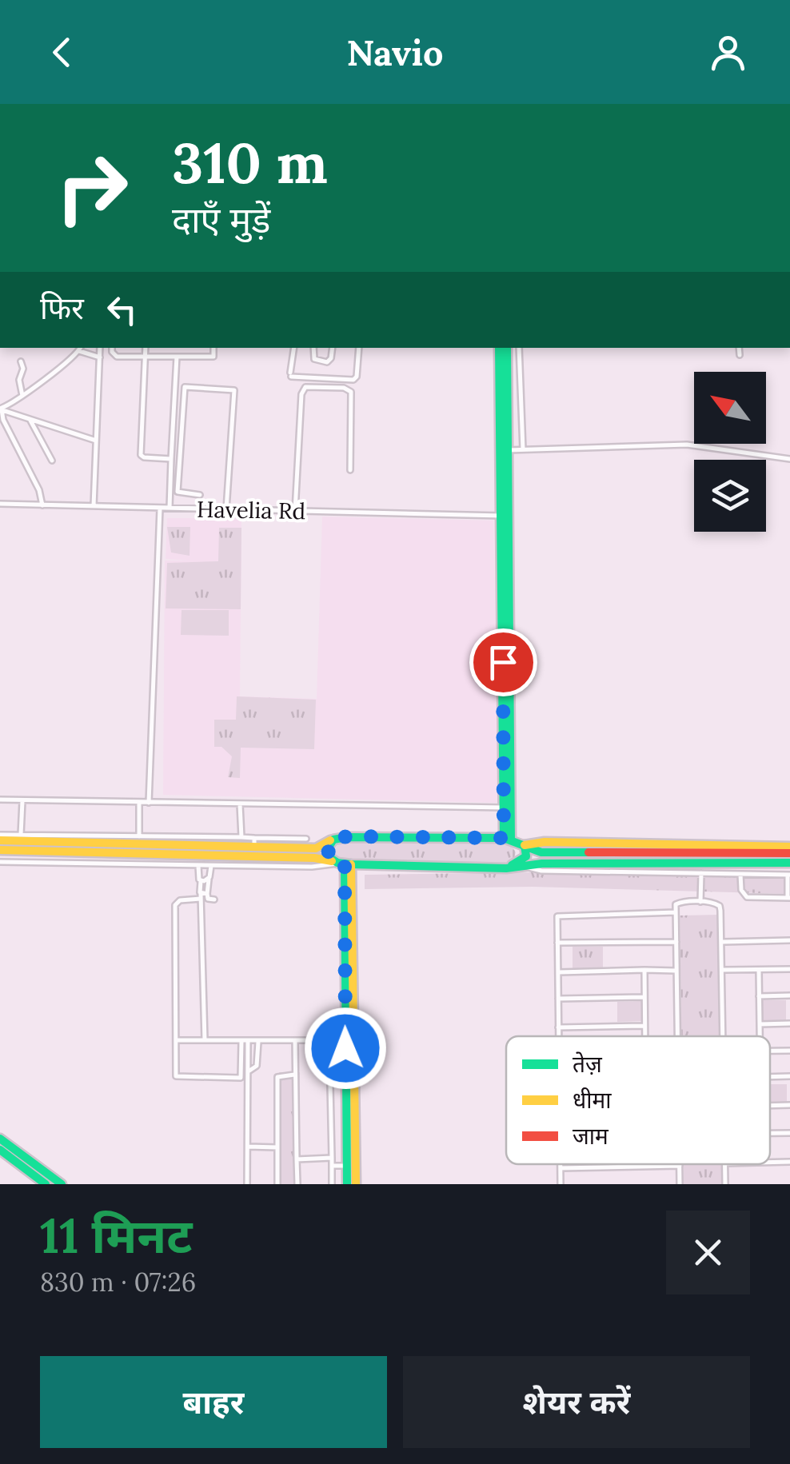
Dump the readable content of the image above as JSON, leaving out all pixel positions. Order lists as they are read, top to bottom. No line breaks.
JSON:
{"streets":{"street":["Havelia Rd"]},"legend":["तेज़","धीमा","जाम"],"north":"top left","page":{"header":"Navio","turn":["310 m","दाएँ मुड़ें"],"then":"फिर","heading":["11 मिनट","830 m · 07:26"],"buttons":["बाहर","शेयर करें"]}}
